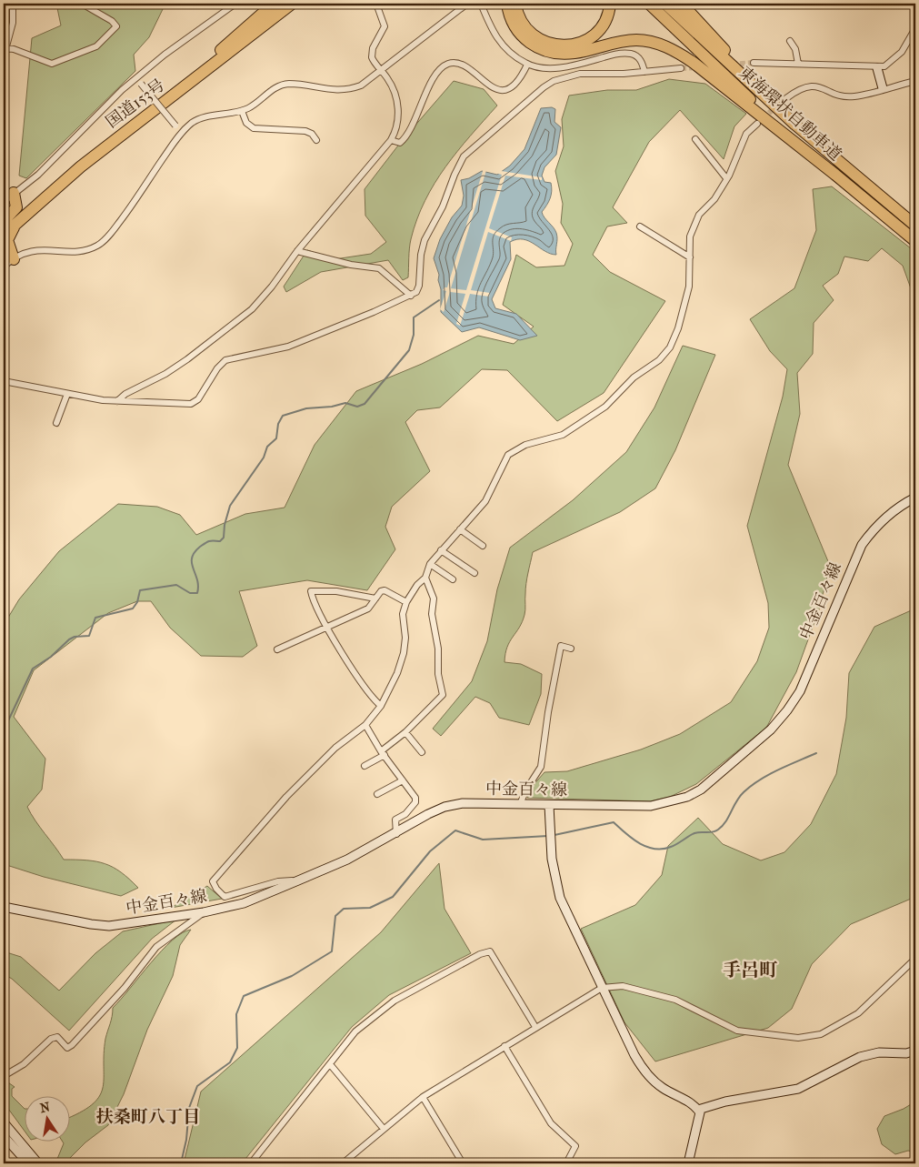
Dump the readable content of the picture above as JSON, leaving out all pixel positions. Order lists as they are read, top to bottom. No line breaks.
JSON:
{"streets":{"highway":["国道153号","東海環状自動車道"],"main road":["中金百々線"]},"districts":["手呂町","扶桑町八丁目"],"north":"top"}
